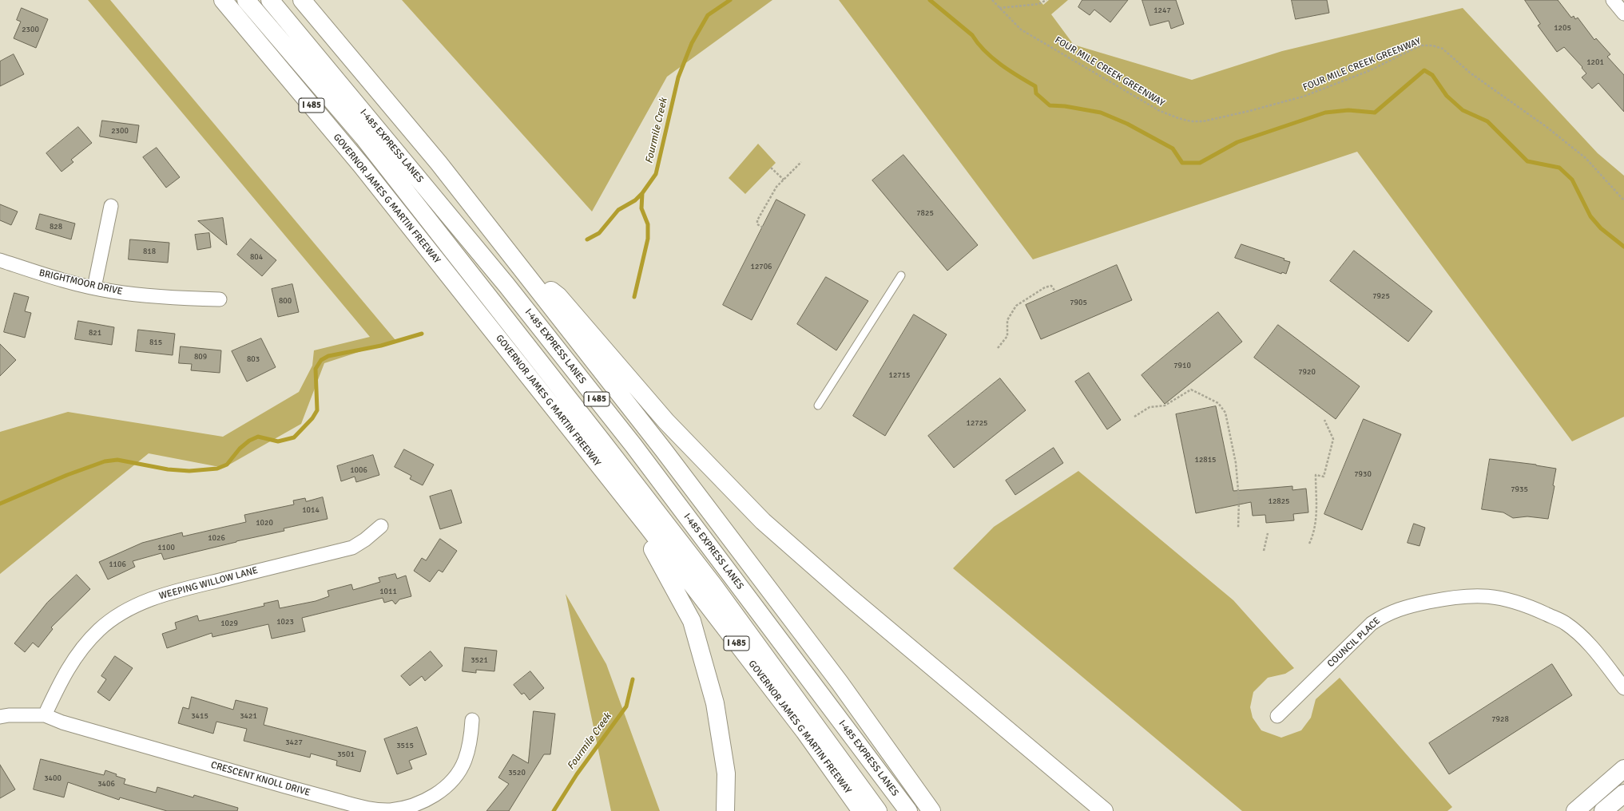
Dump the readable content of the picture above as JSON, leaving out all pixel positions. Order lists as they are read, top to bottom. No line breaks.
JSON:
{"streets":{"main road":["I 485","I-485 EXPRESS LANES","GOVERNOR JAMES G MARTIN FREEWAY"],"street":["BRIGHTMOOR DRIVE","WEEPING WILLOW LANE","COUNCIL PLACE","CRESCENT KNOLL DRIVE"],"path":["FOUR MILE CREEK GREENWAY"]},"crossings":[["WEEPING WILLOW LANE","CRESCENT KNOLL DRIVE"]],"water":["Fourmile Creek"],"house_numbers":["1247","1205","2300","1201","2300","7825","828","818","804","12706","7925","800","7905","821","815","809","803","7910","7920","12715","12725","12815","1006","7930","7935","12825","1014","1020","1026","1100","1106","1011","1023","1029","3521","3415","3421","7928","3427","3515","3501","3520","3400","3406"]}
